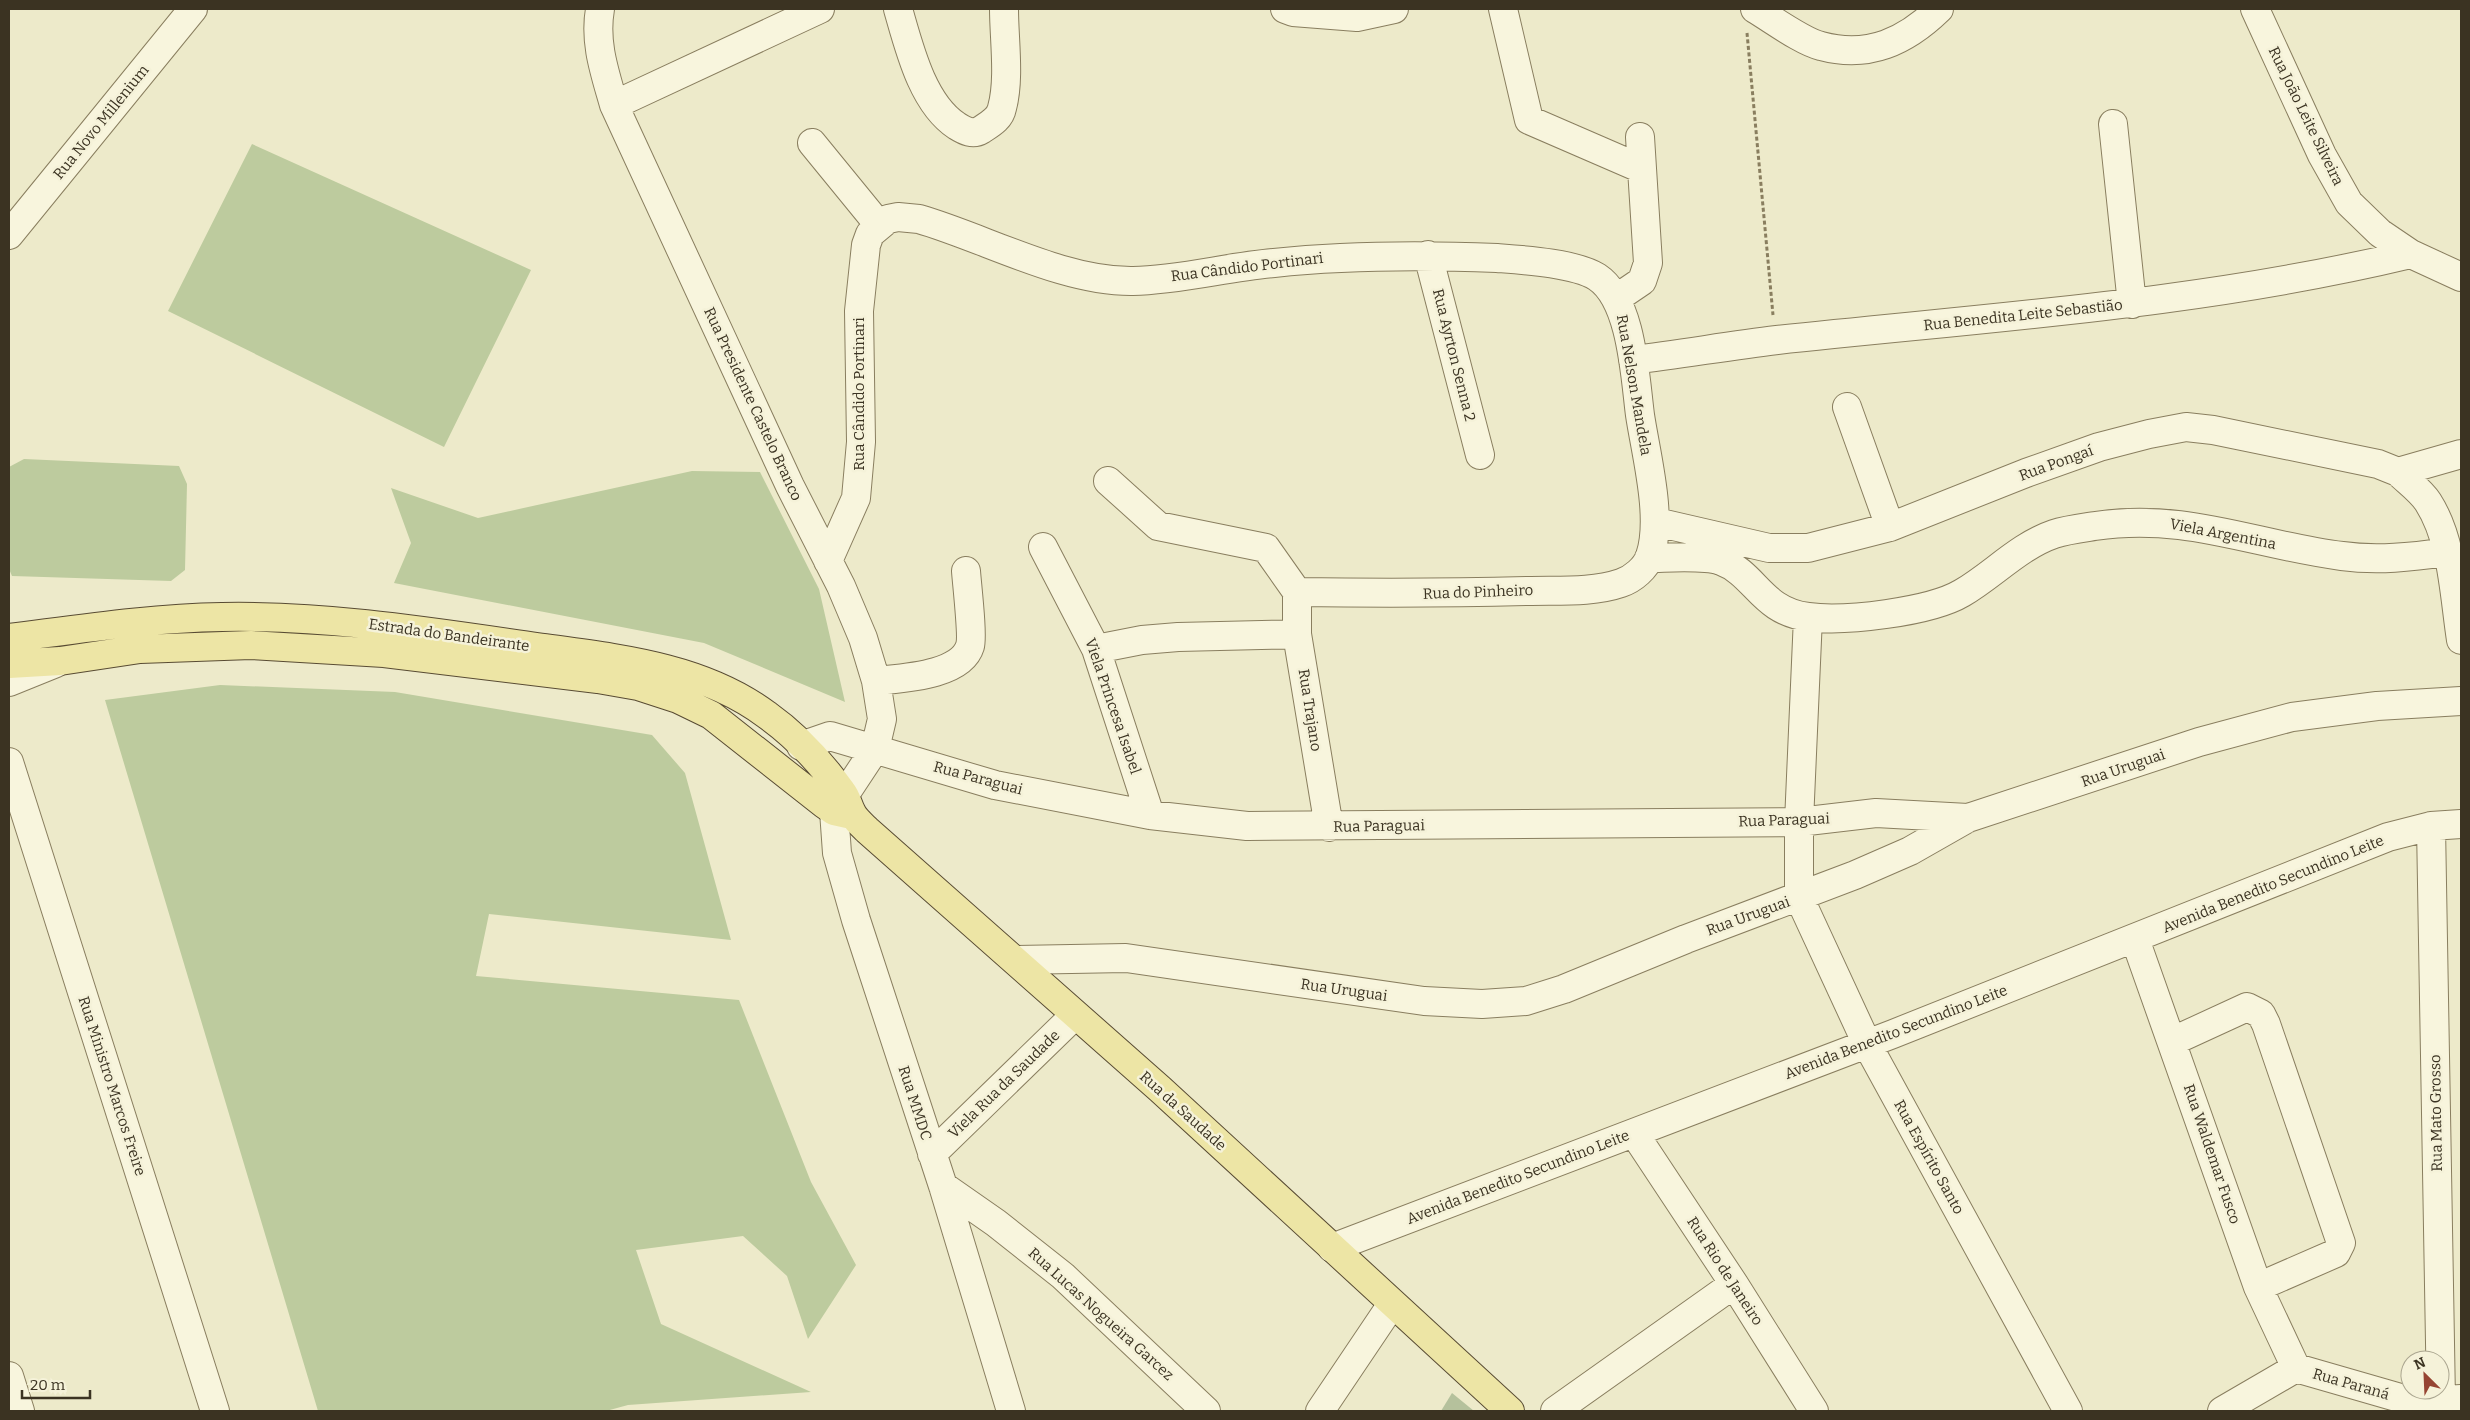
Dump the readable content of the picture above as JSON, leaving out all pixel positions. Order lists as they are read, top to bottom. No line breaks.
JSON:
{"streets":{"main road":["Estrada do Bandeirante","Rua da Saudade"],"street":["Rua João Leite Silveira","Rua Novo Millenium","Rua Cândido Portinari","Rua Benedita Leite Sebastião","Rua Ayrton Senna 2","Rua Nelson Mandela","Rua Presidente Castelo Branco","Rua Pongaí","Viela Argentina","Rua do Pinheiro","Viela Princesa Isabel","Rua Trajano","Rua Uruguai","Rua Paraguai","Avenida Benedito Secundino Leite","Viela Rua da Saudade","Rua Ministro Marcos Freire","Rua MMDC","Rua Mato Grosso","Rua Waldemar Fusco","Rua Espírito Santo","Rua Rio de Janeiro","Rua Lucas Nogueira Garcez","Rua Paraná"]},"crossings":[["Rua João Leite Silveira","Rua Benedita Leite Sebastião"],["Rua Cândido Portinari","Rua Ayrton Senna 2"],["Rua Cândido Portinari","Rua Nelson Mandela"],["Rua Cândido Portinari","Rua Presidente Castelo Branco"],["Rua Benedita Leite Sebastião","Rua Nelson Mandela"],["Rua Nelson Mandela","Rua Pongaí"],["Rua Nelson Mandela","Viela Argentina"],["Rua Nelson Mandela","Rua do Pinheiro"],["Rua Presidente Castelo Branco","Estrada do Bandeirante"],["Rua Presidente Castelo Branco","Rua Paraguai"],["Rua Presidente Castelo Branco","Rua MMDC"],["Rua Presidente Castelo Branco","Rua da Saudade"],["Viela Argentina","Rua do Pinheiro"],["Rua do Pinheiro","Rua Trajano"],["Estrada do Bandeirante","Rua Paraguai"],["Estrada do Bandeirante","Rua MMDC"],["Estrada do Bandeirante","Rua da Saudade"],["Viela Princesa Isabel","Rua Paraguai"],["Rua Trajano","Rua Paraguai"],["Rua Uruguai","Rua Paraguai"],["Rua Uruguai","Rua da Saudade"],["Rua Uruguai","Rua Espírito Santo"],["Avenida Benedito Secundino Leite","Rua da Saudade"],["Avenida Benedito Secundino Leite","Rua Mato Grosso"],["Avenida Benedito Secundino Leite","Rua Waldemar Fusco"],["Avenida Benedito Secundino Leite","Rua Espírito Santo"],["Avenida Benedito Secundino Leite","Rua Rio de Janeiro"],["Viela Rua da Saudade","Rua MMDC"],["Viela Rua da Saudade","Rua da Saudade"],["Rua MMDC","Rua da Saudade"],["Rua MMDC","Rua Lucas Nogueira Garcez"],["Rua Mato Grosso","Rua Paraná"],["Rua Waldemar Fusco","Rua Paraná"]],"scale_bar":"20 m","north":"top left"}
